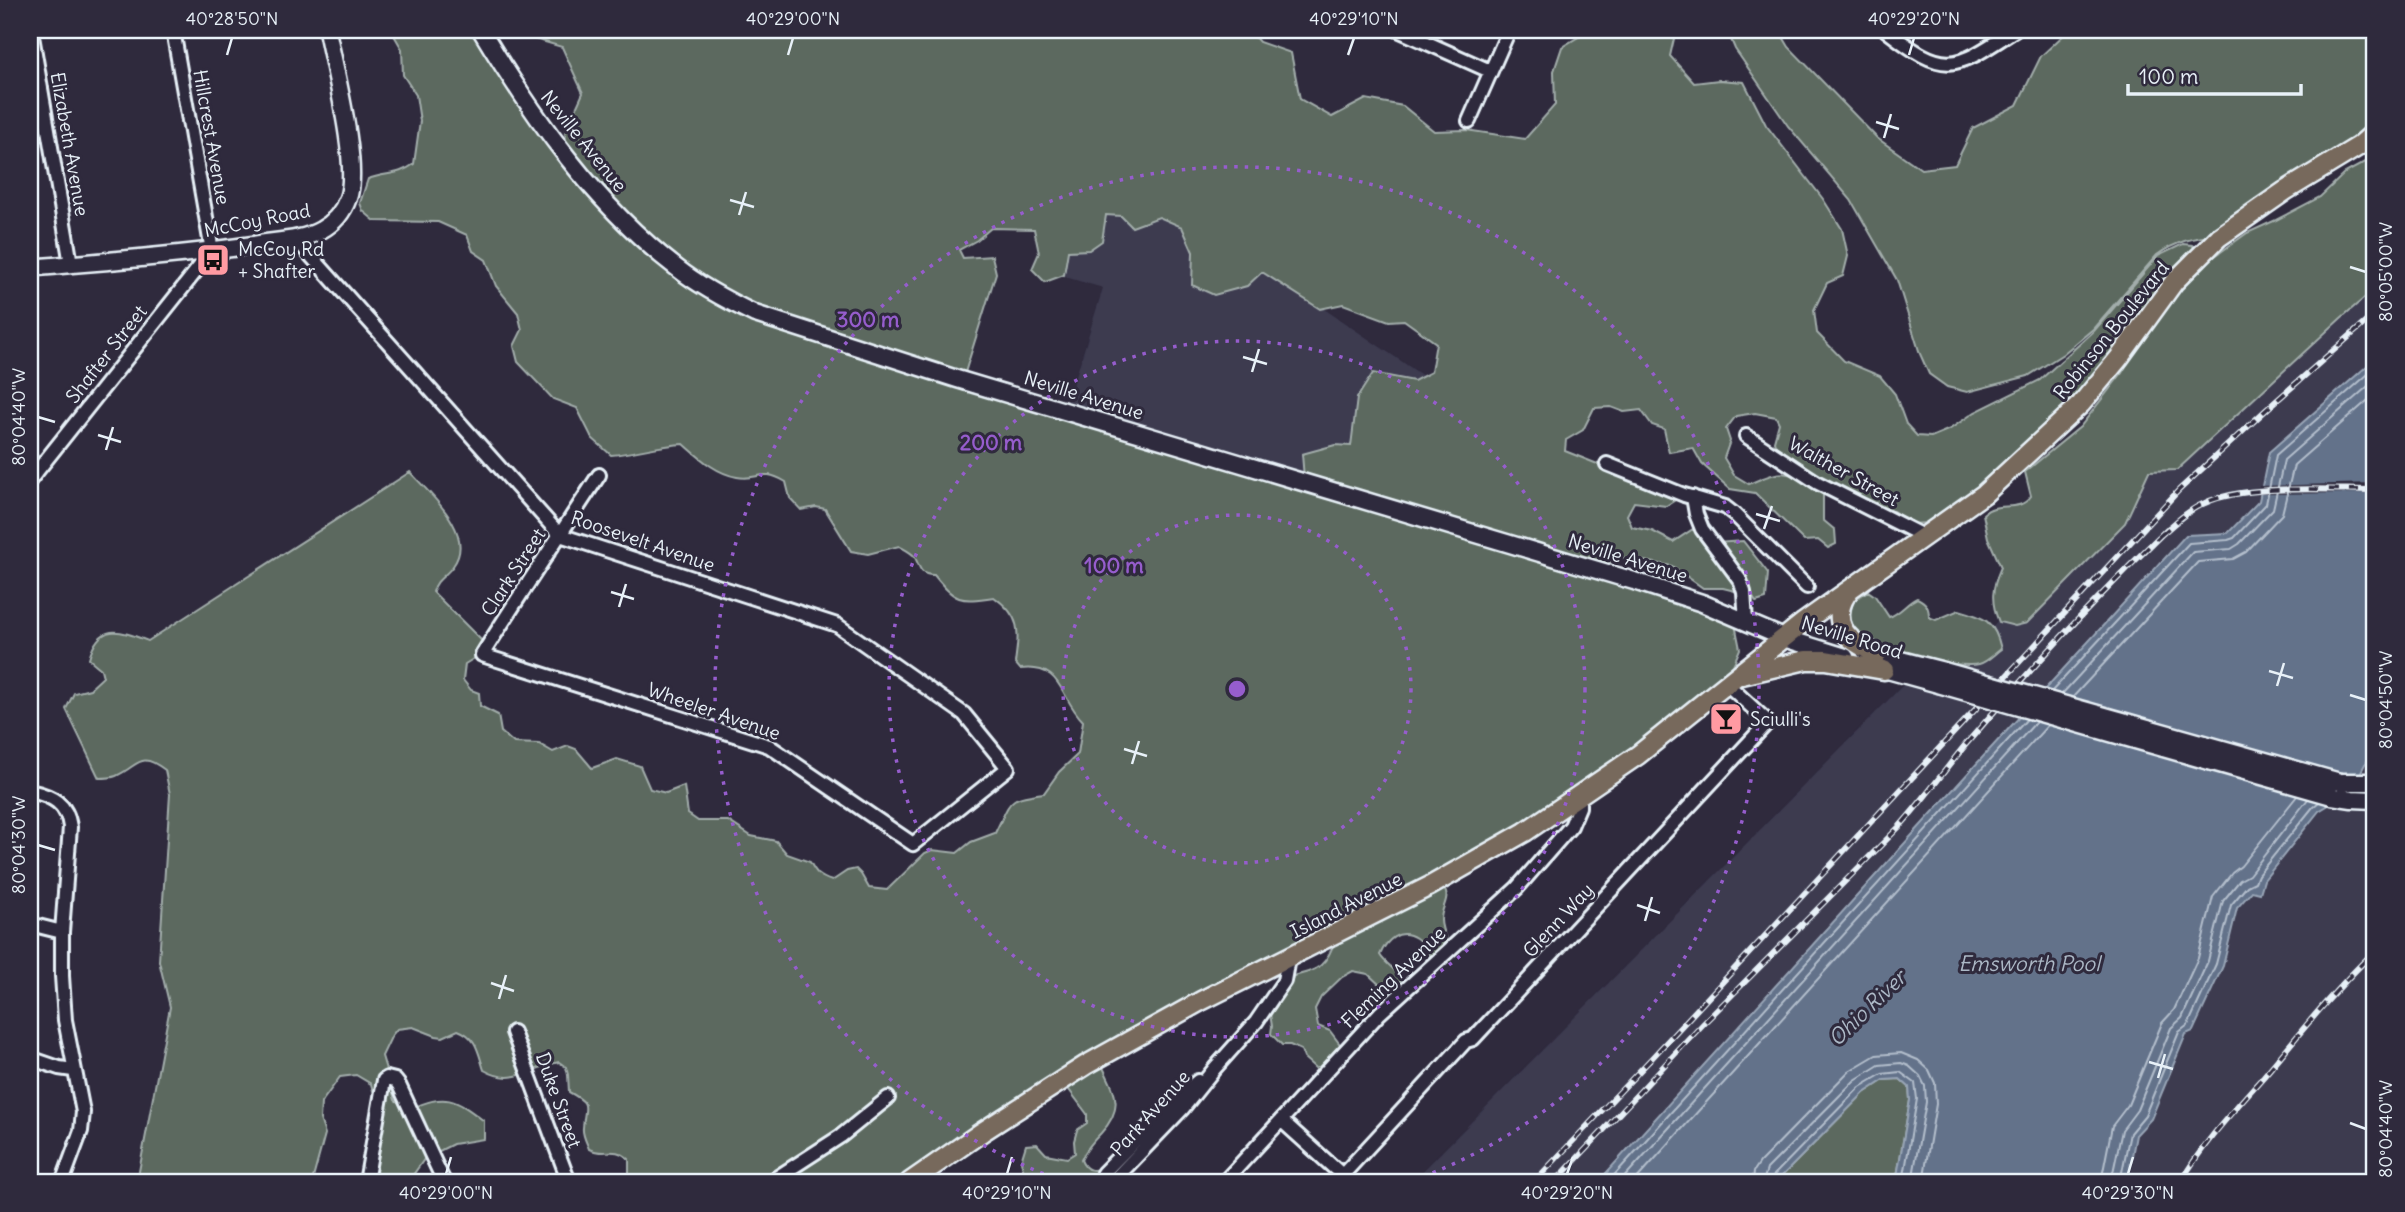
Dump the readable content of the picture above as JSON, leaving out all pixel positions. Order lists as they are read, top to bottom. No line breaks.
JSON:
{"streets":{"main road":["Robinson Boulevard","Island Avenue"],"street":["Hillcrest Avenue","Neville Avenue","Elizabeth Avenue","McCoy Road","Shafter Street","Walther Street","Roosevelt Avenue","Clark Street","Neville Road","Wheeler Avenue","Glenn Way","Fleming Avenue","Duke Street","Park Avenue"]},"crossings":[["Hillcrest Avenue","McCoy Road"],["Hillcrest Avenue","Shafter Street"],["Neville Avenue","Robinson Boulevard"],["Neville Avenue","Neville Road"],["Neville Avenue","Island Avenue"],["Elizabeth Avenue","McCoy Road"],["McCoy Road","Shafter Street"],["McCoy Road","Roosevelt Avenue"],["Robinson Boulevard","Walther Street"],["Robinson Boulevard","Neville Road"],["Robinson Boulevard","Island Avenue"],["Roosevelt Avenue","Clark Street"],["Roosevelt Avenue","Wheeler Avenue"],["Clark Street","Wheeler Avenue"],["Neville Road","Island Avenue"],["Island Avenue","Glenn Way"],["Island Avenue","Fleming Avenue"],["Island Avenue","Park Avenue"]],"water":["Emsworth Pool","Ohio River"],"places":{"bus stop":["McCoy Rd + Shafter"],"bar":["Sciulli's"]},"scale_bar":"100 m","coordinates":["40°28'50\"N","40°29'00\"N","40°29'10\"N","40°29'20\"N","80°05'00\"W","80°04'40\"W","80°04'50\"W","80°04'30\"W","40°29'30\"N"],"rings":["300 m","200 m","100 m"]}
